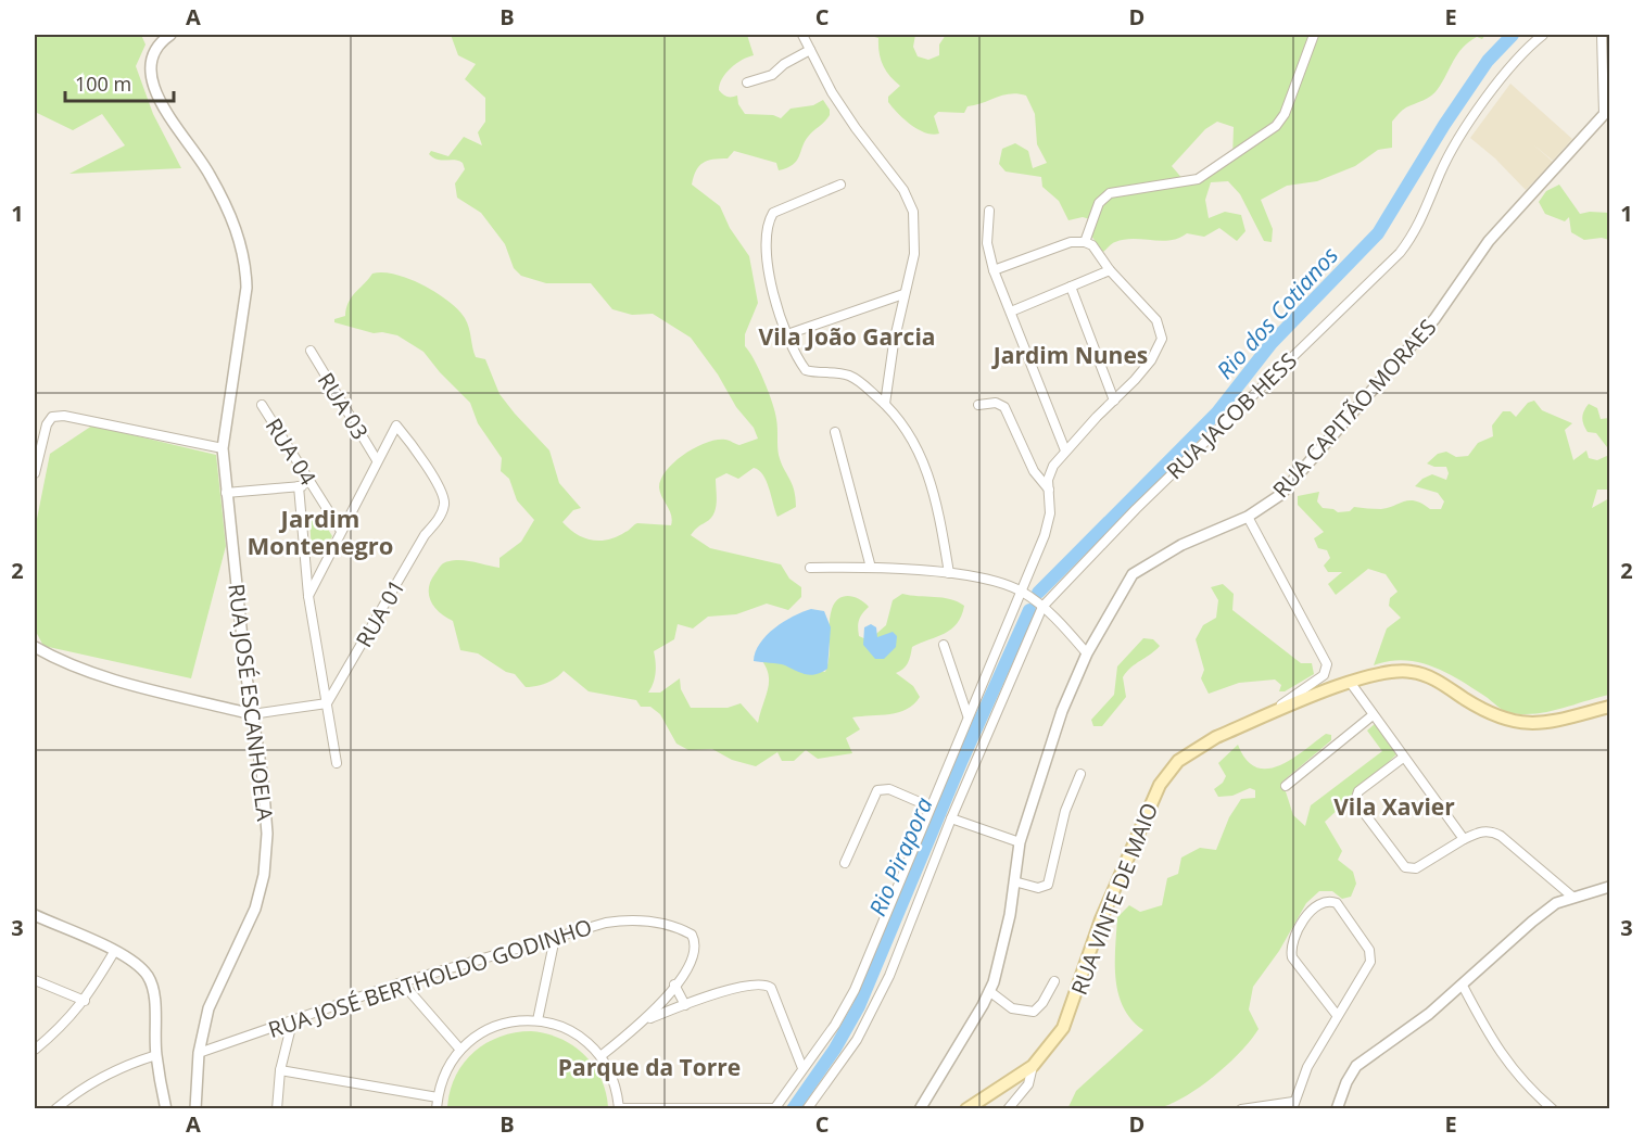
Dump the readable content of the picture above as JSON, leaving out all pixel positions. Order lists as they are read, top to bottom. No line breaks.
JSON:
{"streets":{"main road":["RUA VINTE DE MAIO"],"street":["RUA 03","RUA CAPITÃO MORAES","RUA JACOB HESS","RUA 04","RUA 01","RUA JOSÉ ESCANHOELA","RUA JOSÉ BERTHOLDO GODINHO"]},"crossings":[["RUA 03","RUA 01"],["RUA JOSÉ ESCANHOELA","RUA JOSÉ BERTHOLDO GODINHO"]],"districts":["Vila João Garcia","Jardim Nunes","Jardim Montenegro","Vila Xavier","Parque da Torre"],"water":["Rio dos Cotianos","Rio Pirapora"],"scale_bar":"100 m","grid":{"columns":["A","B","C","D","E"],"rows":["1","2","3"]}}
